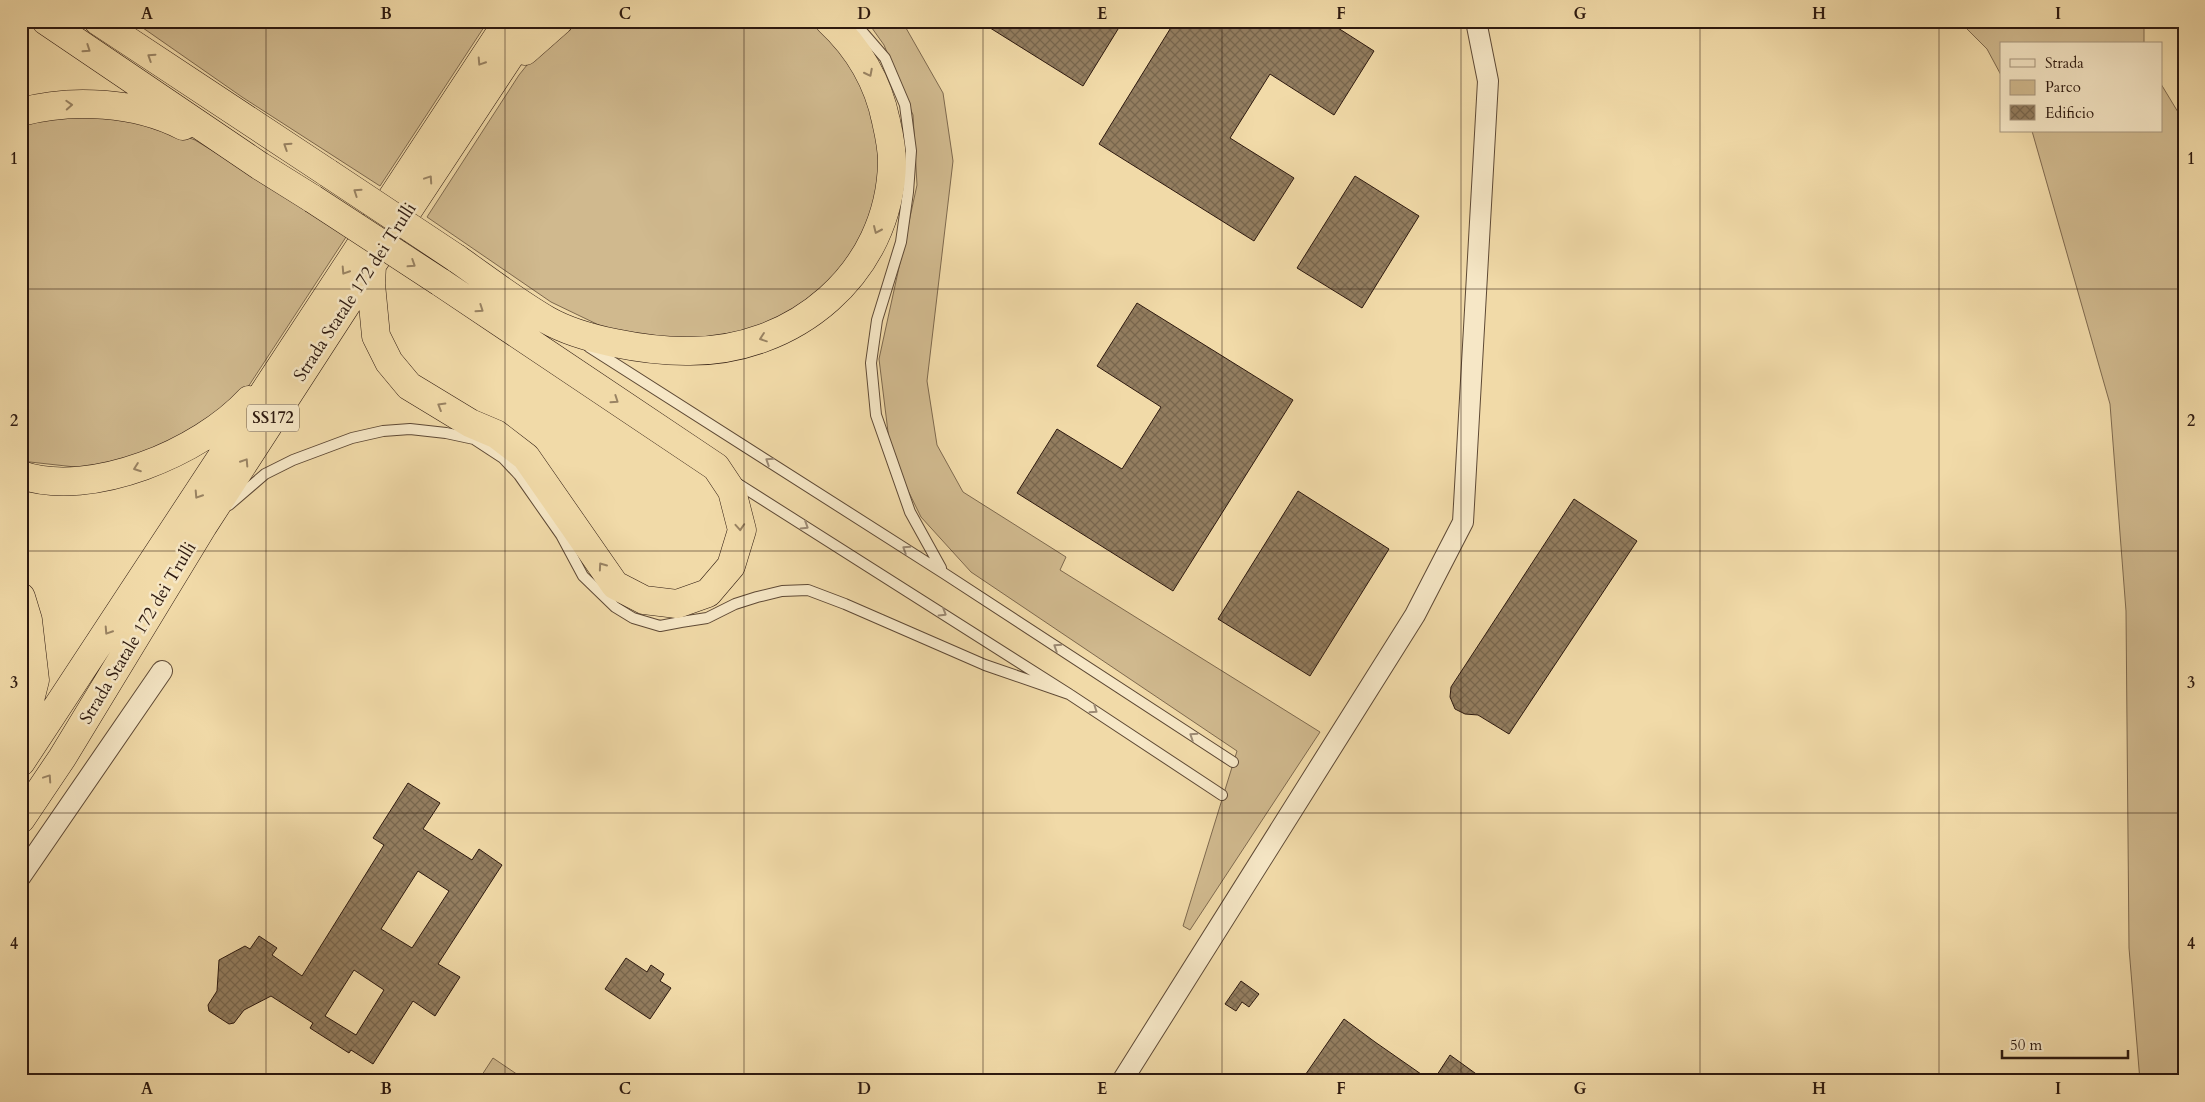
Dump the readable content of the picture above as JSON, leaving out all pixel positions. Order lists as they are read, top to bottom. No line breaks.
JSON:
{"streets":{"highway":["Strada Statale 172 dei Trulli","SS172"]},"legend":["Strada","Parco","Edificio"],"scale_bar":"50 m","grid":{"columns":["A","B","C","D","E","F","G","H","I"],"rows":["1","2","3","4"]}}
